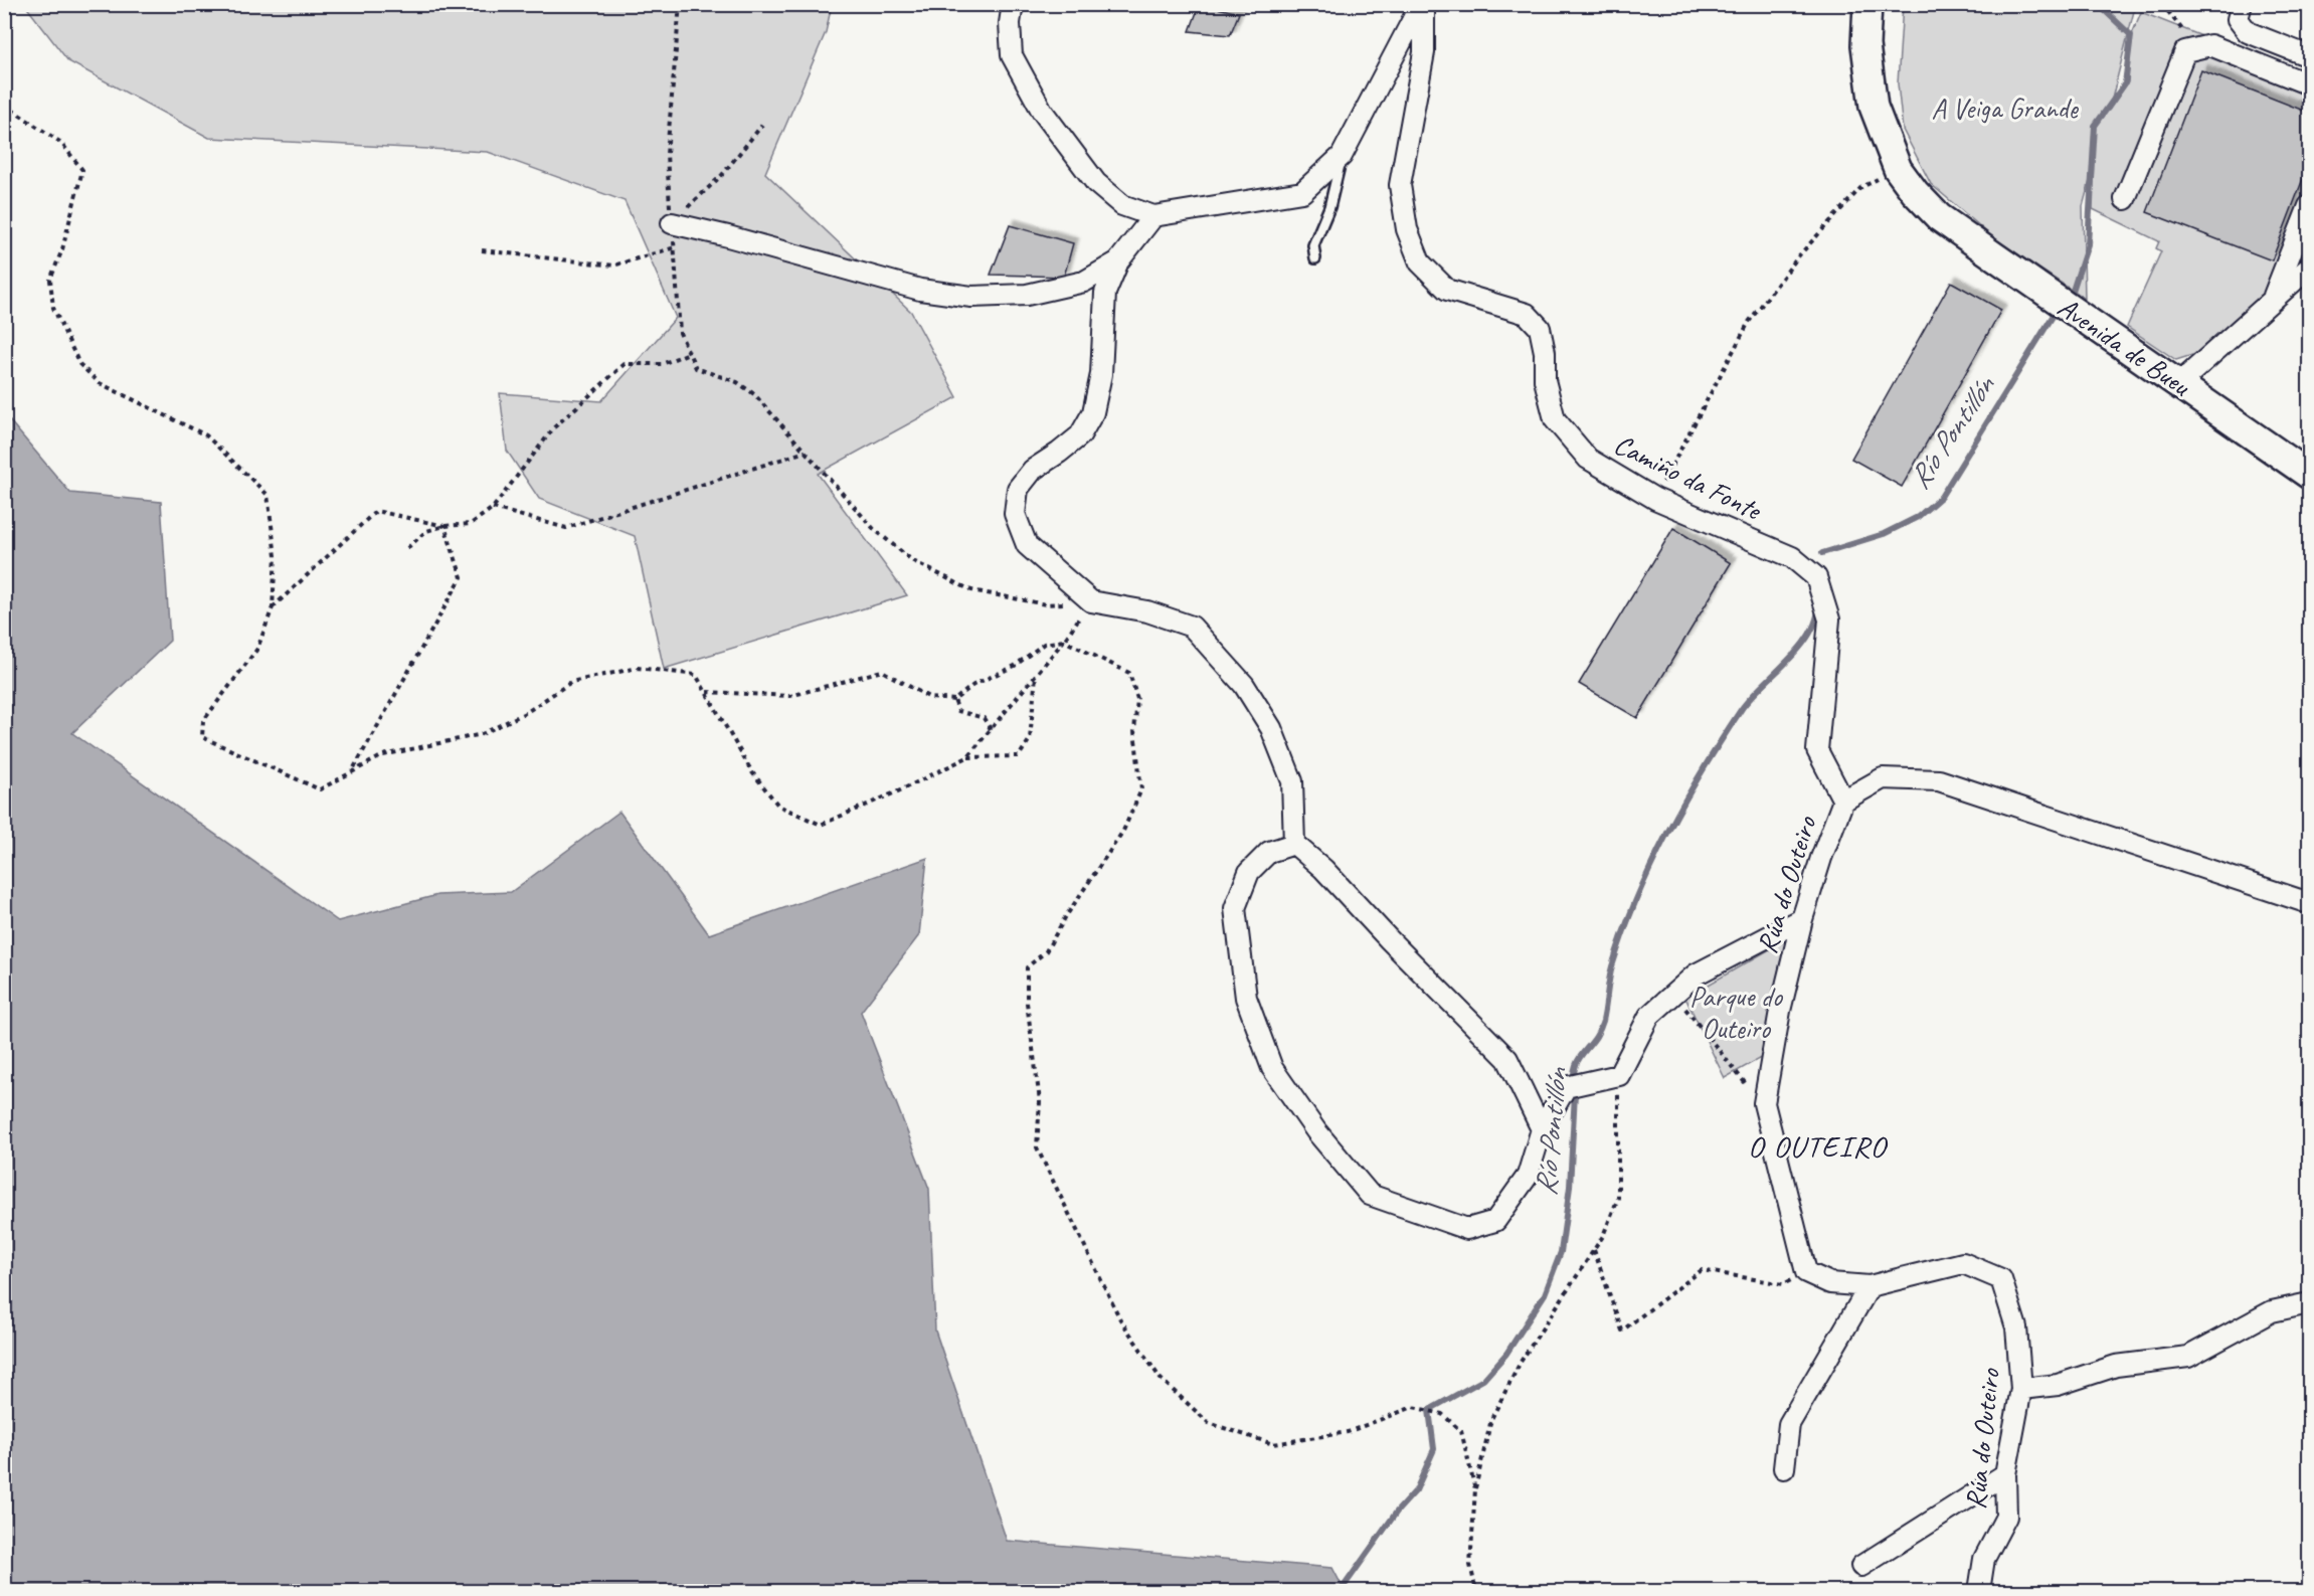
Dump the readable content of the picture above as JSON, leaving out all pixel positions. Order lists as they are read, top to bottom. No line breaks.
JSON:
{"streets":{"main road":["Avenida de Bueu"],"street":["Camiño da Fonte","Rúa do Outeiro"]},"crossings":[["Camiño da Fonte","Rúa do Outeiro"]],"districts":["O OUTEIRO"],"water":["Río Pontillón"],"parks":["A Veiga Grande","Parque do Outeiro"]}
